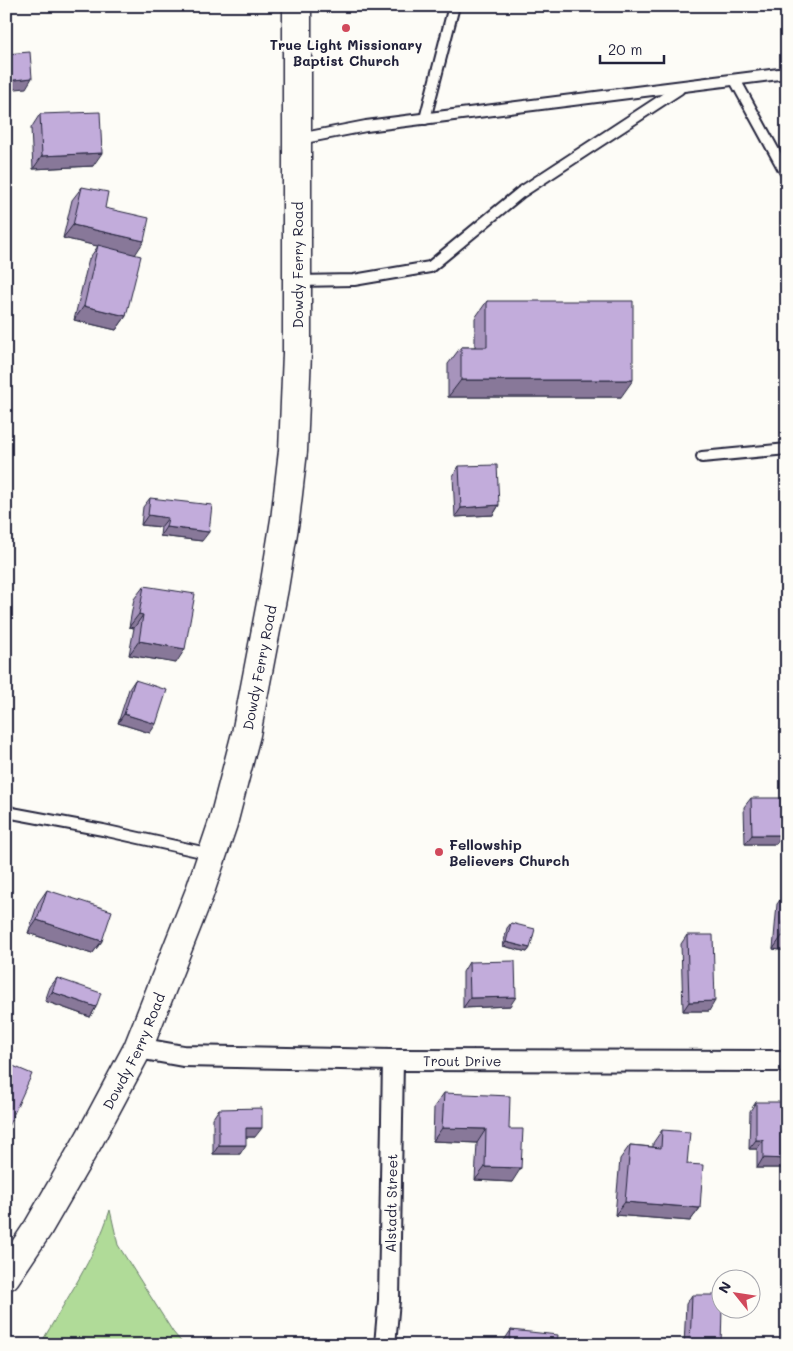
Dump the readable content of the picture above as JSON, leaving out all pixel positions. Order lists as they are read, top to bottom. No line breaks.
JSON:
{"streets":{"street":["Dowdy Ferry Road","Trout Drive","Alstadt Street"]},"crossings":[["Dowdy Ferry Road","Trout Drive"],["Trout Drive","Alstadt Street"]],"places":["True Light Missionary Baptist Church","Fellowship Believers Church"],"scale_bar":"20 m","north":"top left"}
